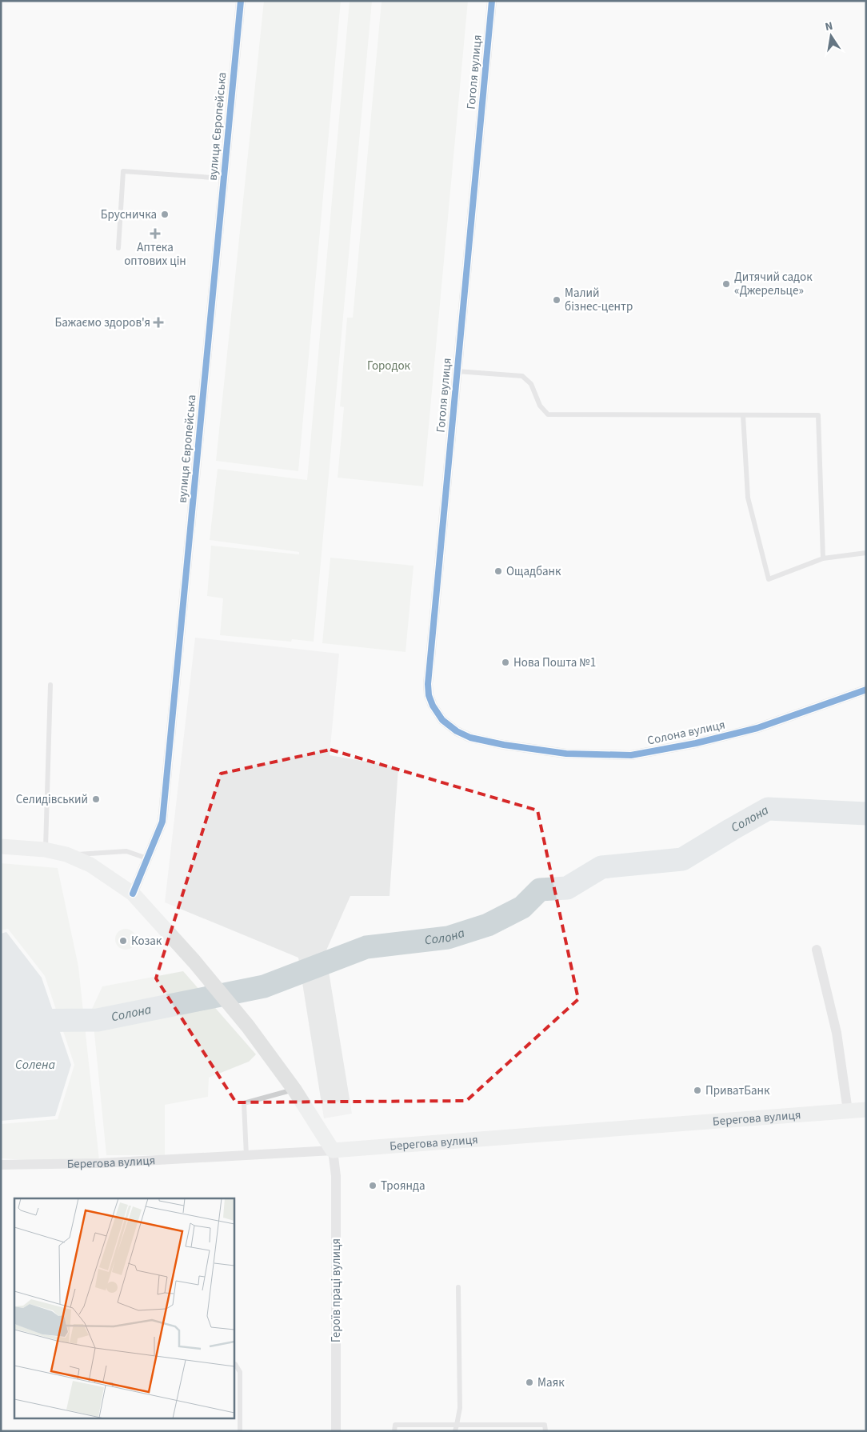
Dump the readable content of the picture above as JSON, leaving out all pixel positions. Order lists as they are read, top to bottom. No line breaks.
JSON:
{"streets":{"main road":["Берегова вулиця"],"street":["Гоголя вулиця","вулиця Європейська","Солона вулиця","Героїв праці вулиця"]},"crossings":[["Гоголя вулиця","Солона вулиця"],["Берегова вулиця","Героїв праці вулиця"]],"water":["Солона","Солена"],"parks":["Городок"],"places":{"other":["Брусничка","Дитячий садок «Джерельце»","Малий бізнес-центр","Ощадбанк","Нова Пошта №1","Селидівський","Козак","ПриватБанк","Троянда","Маяк"],"health":["Аптека оптових цін","Бажаємо здоров'я"]},"north":"top"}
